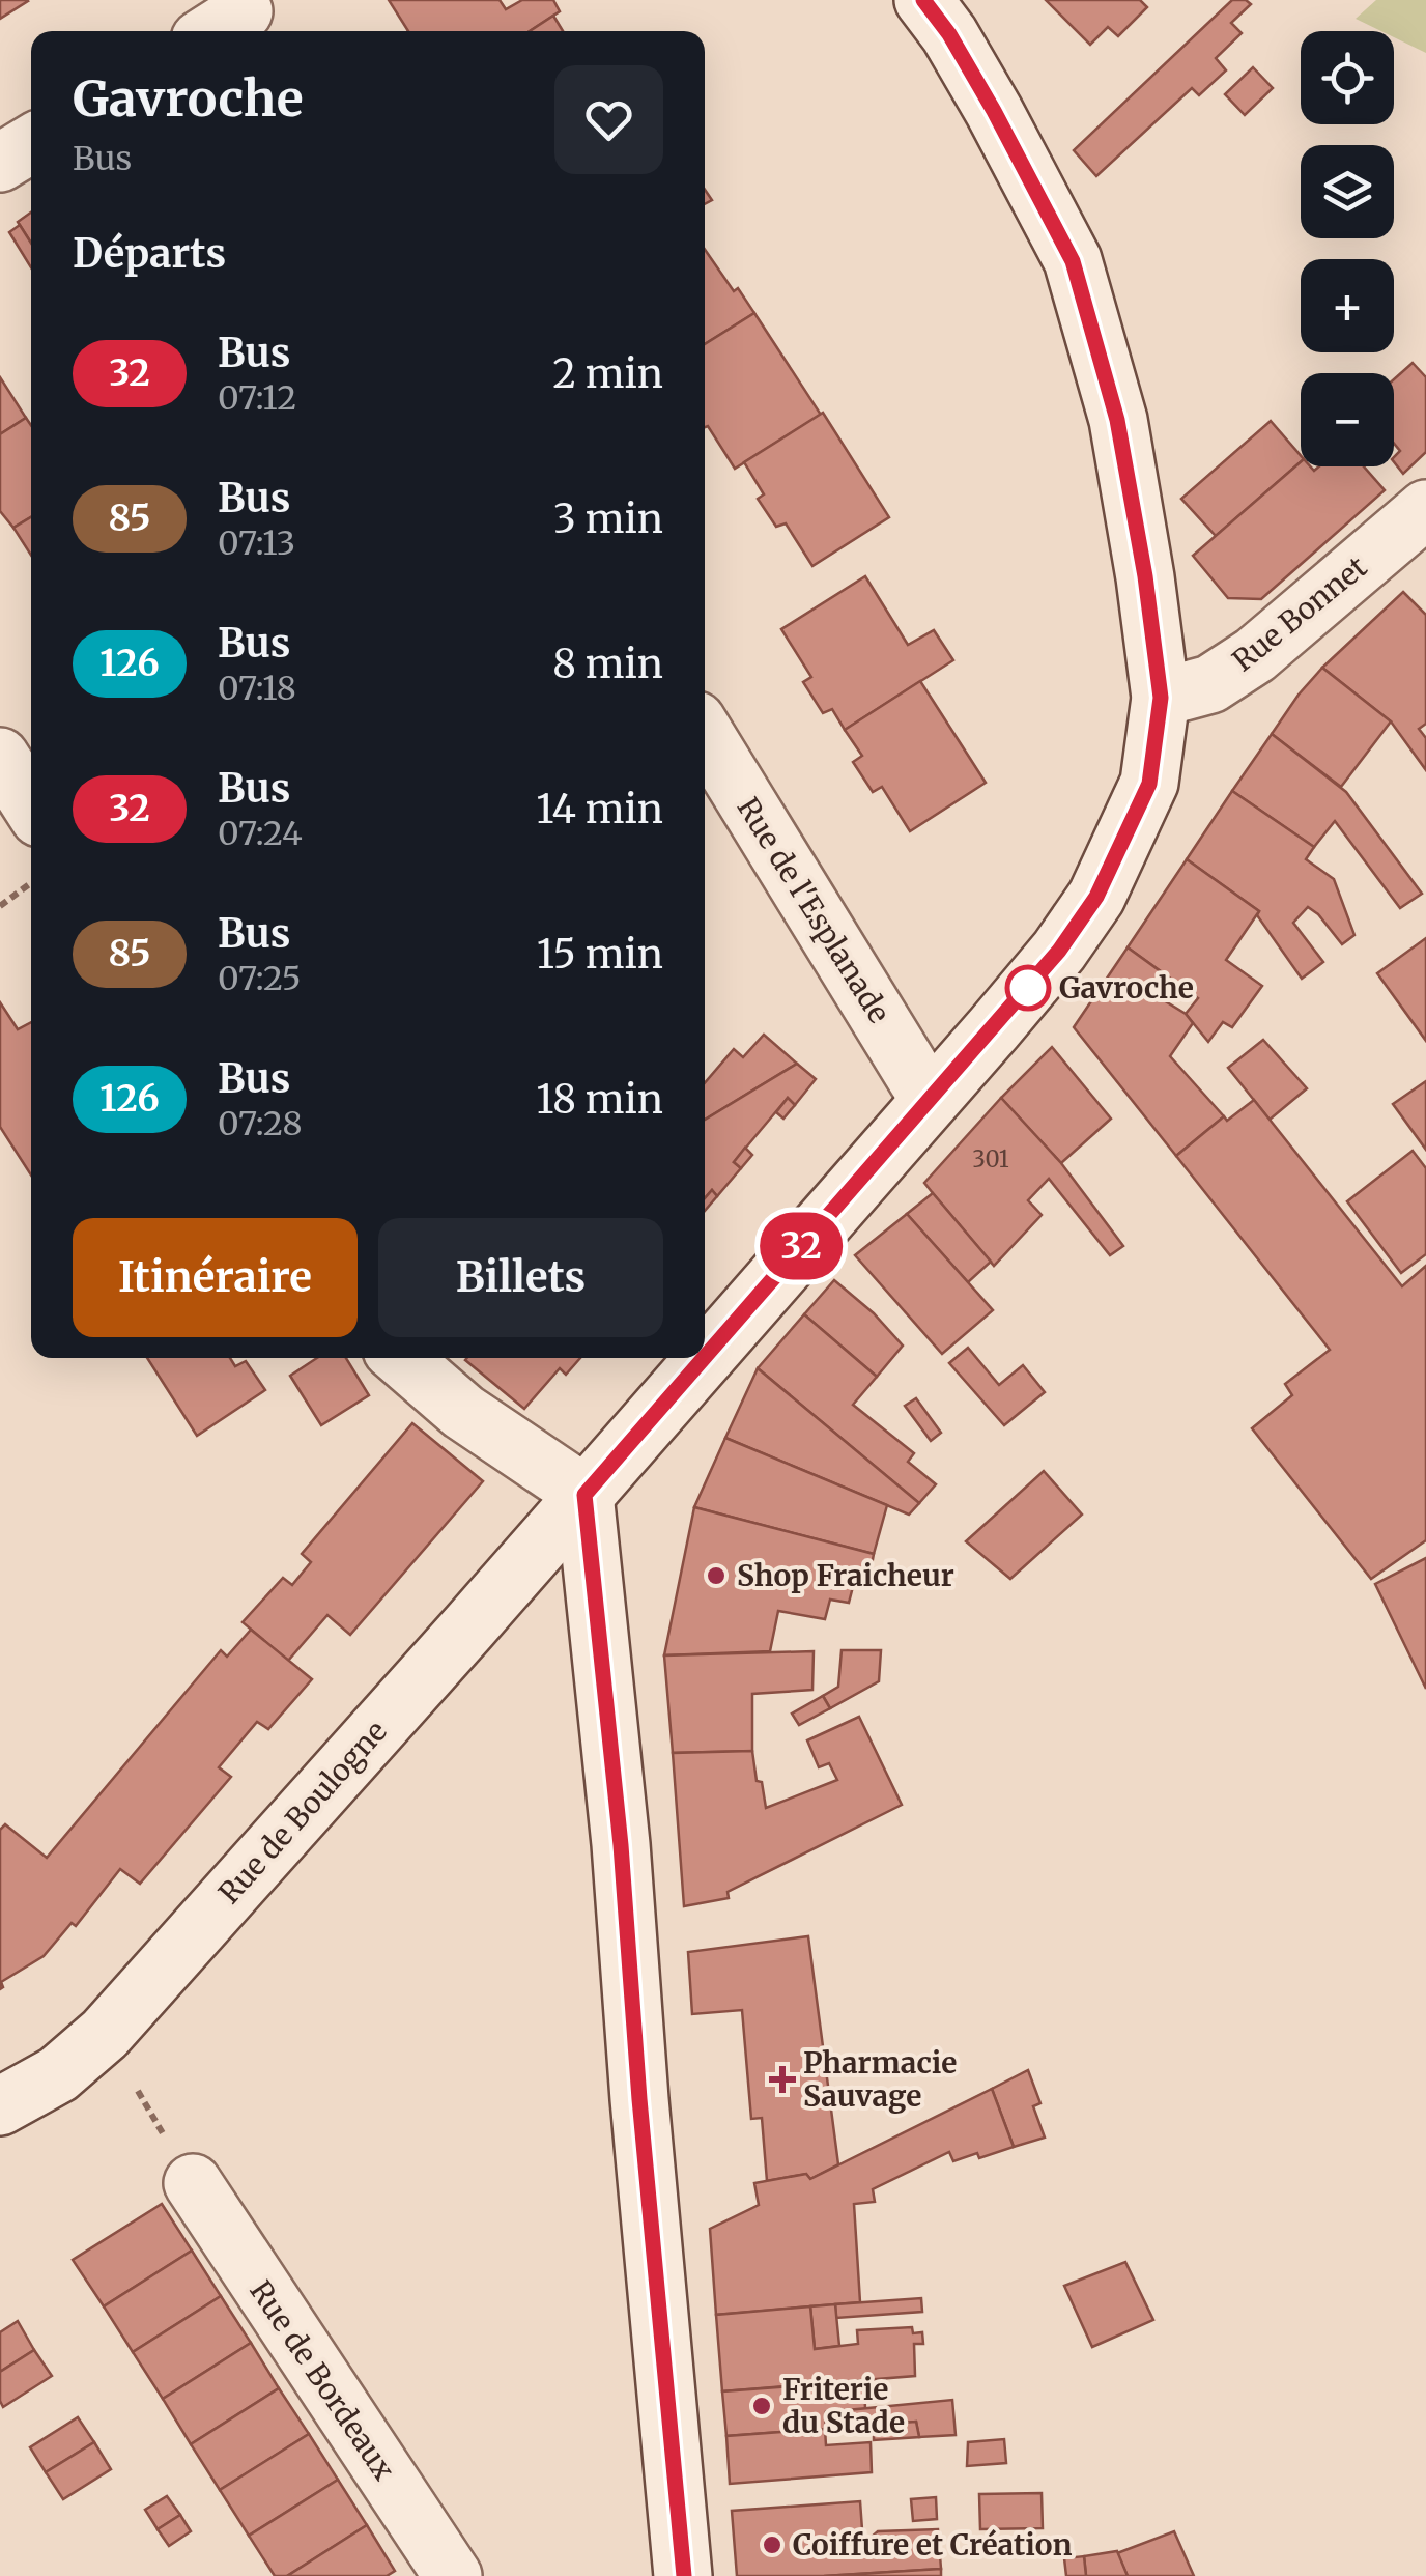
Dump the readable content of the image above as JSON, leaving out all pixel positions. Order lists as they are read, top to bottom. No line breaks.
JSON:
{"streets":{"street":["Rue Bonnet","Rue de l'Esplanade","Rue de Boulogne","Rue de Bordeaux"]},"crossings":[["Rue Bonnet","Rue de Boulogne"],["Rue de l'Esplanade","Rue de Boulogne"]],"places":{"other":["Gavroche","Shop Fraicheur","Friterie du Stade","Coiffure et Création"],"health":["Pharmacie Sauvage"]},"lines":["bus line 32"],"house_numbers":["301"],"page":{"on_map":"32","map_buttons":["+","−"],"heading":[["Gavroche","Bus"],"Départs"],"list":[{"mark":"32","name":"Bus","note":"07:12","value":"2 min"},{"mark":"85","name":"Bus","note":"07:13","value":"3 min"},{"mark":"126","name":"Bus","note":"07:18","value":"8 min"},{"mark":"32","name":"Bus","note":"07:24","value":"14 min"},{"mark":"85","name":"Bus","note":"07:25","value":"15 min"},{"mark":"126","name":"Bus","note":"07:28","value":"18 min"}],"buttons":["Itinéraire","Billets"]}}
